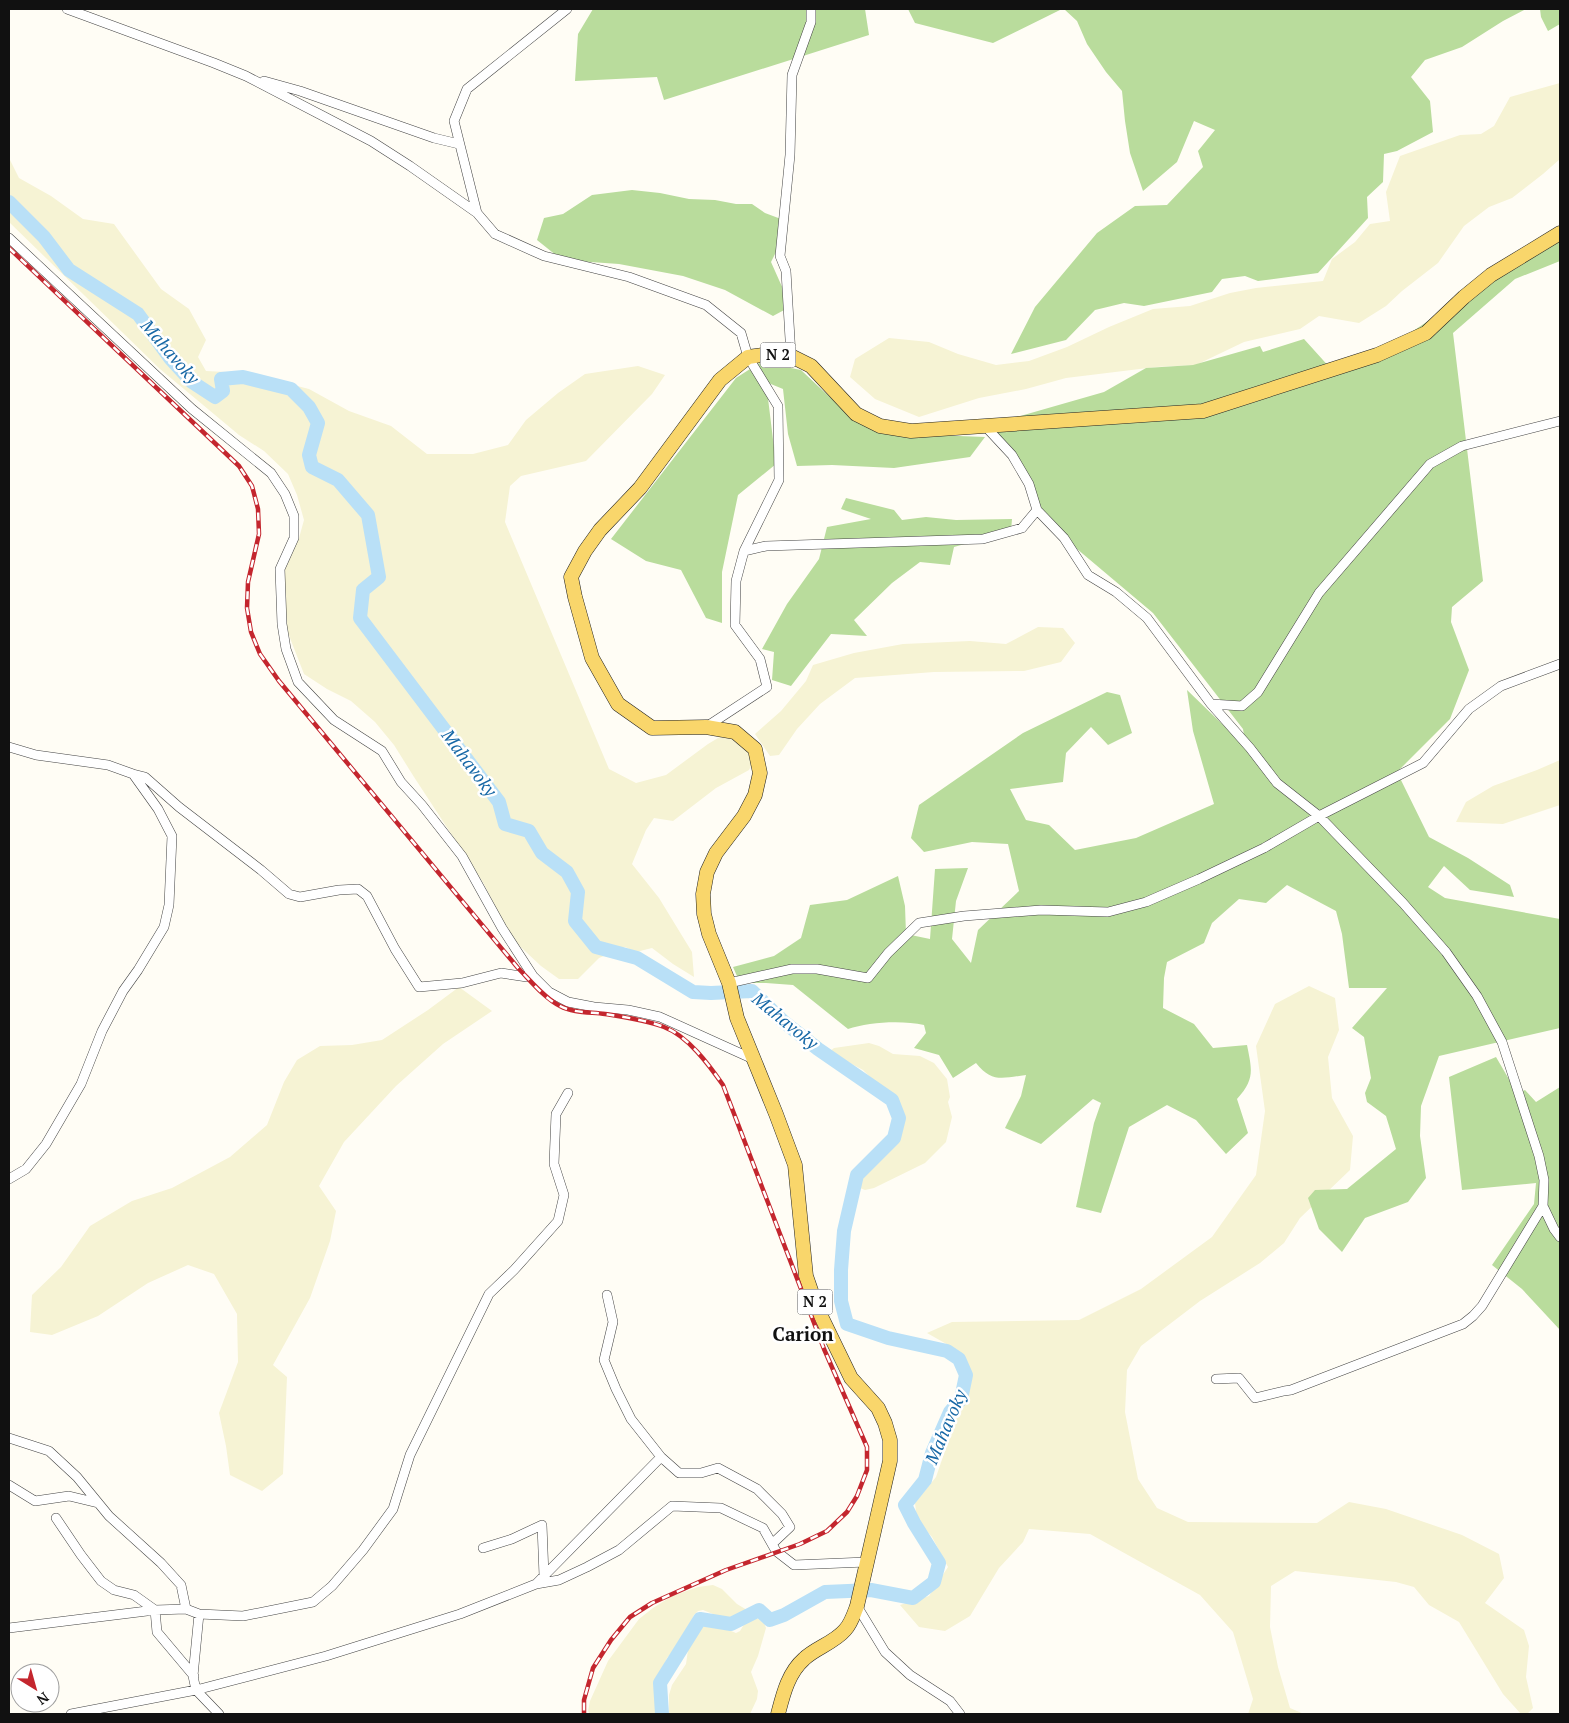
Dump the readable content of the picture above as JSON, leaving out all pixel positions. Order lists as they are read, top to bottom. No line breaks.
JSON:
{"streets":{"main road":["N 2"]},"districts":["Carion"],"water":["Mahavoky"],"north":"bottom right"}
